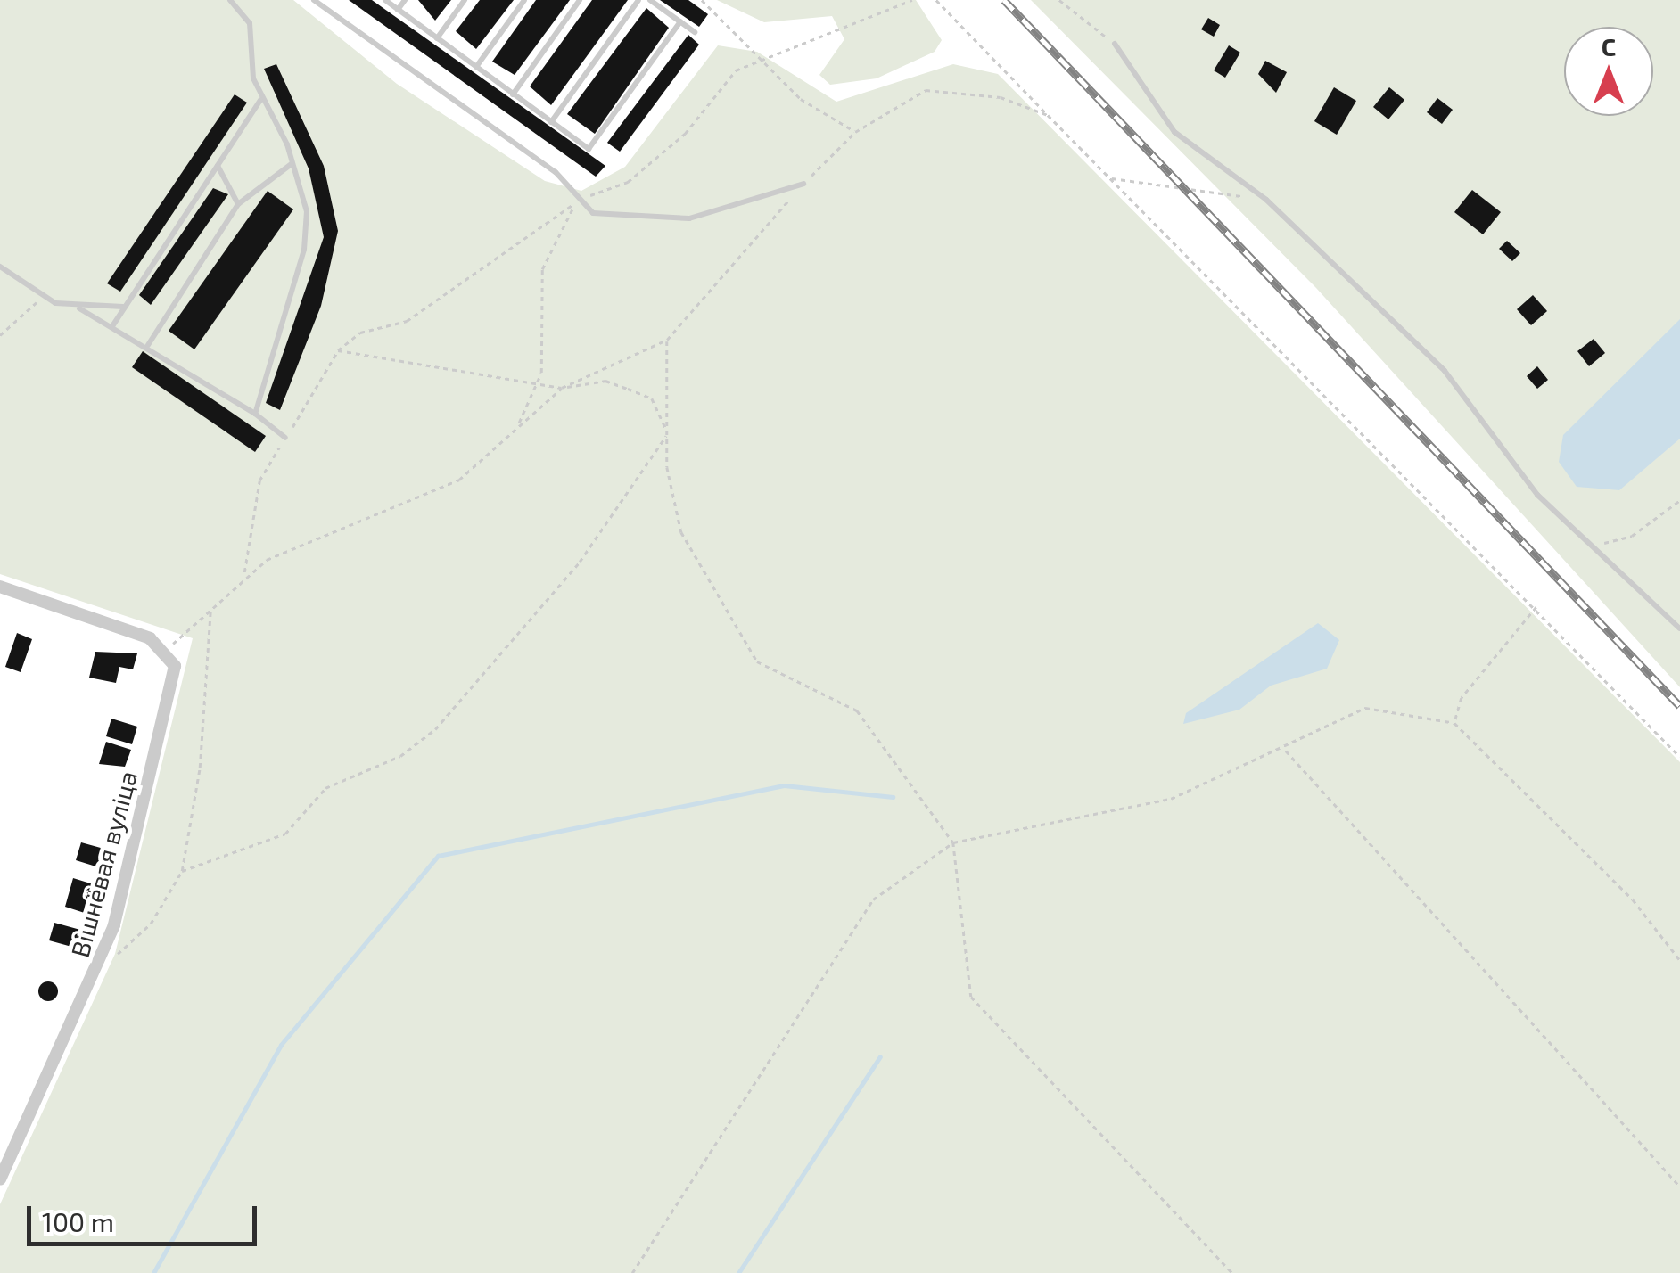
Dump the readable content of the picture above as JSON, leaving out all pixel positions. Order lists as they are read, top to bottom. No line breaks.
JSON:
{"streets":{"street":["Вішнёвая вуліца"]},"scale_bar":"100 m","north":"top"}
